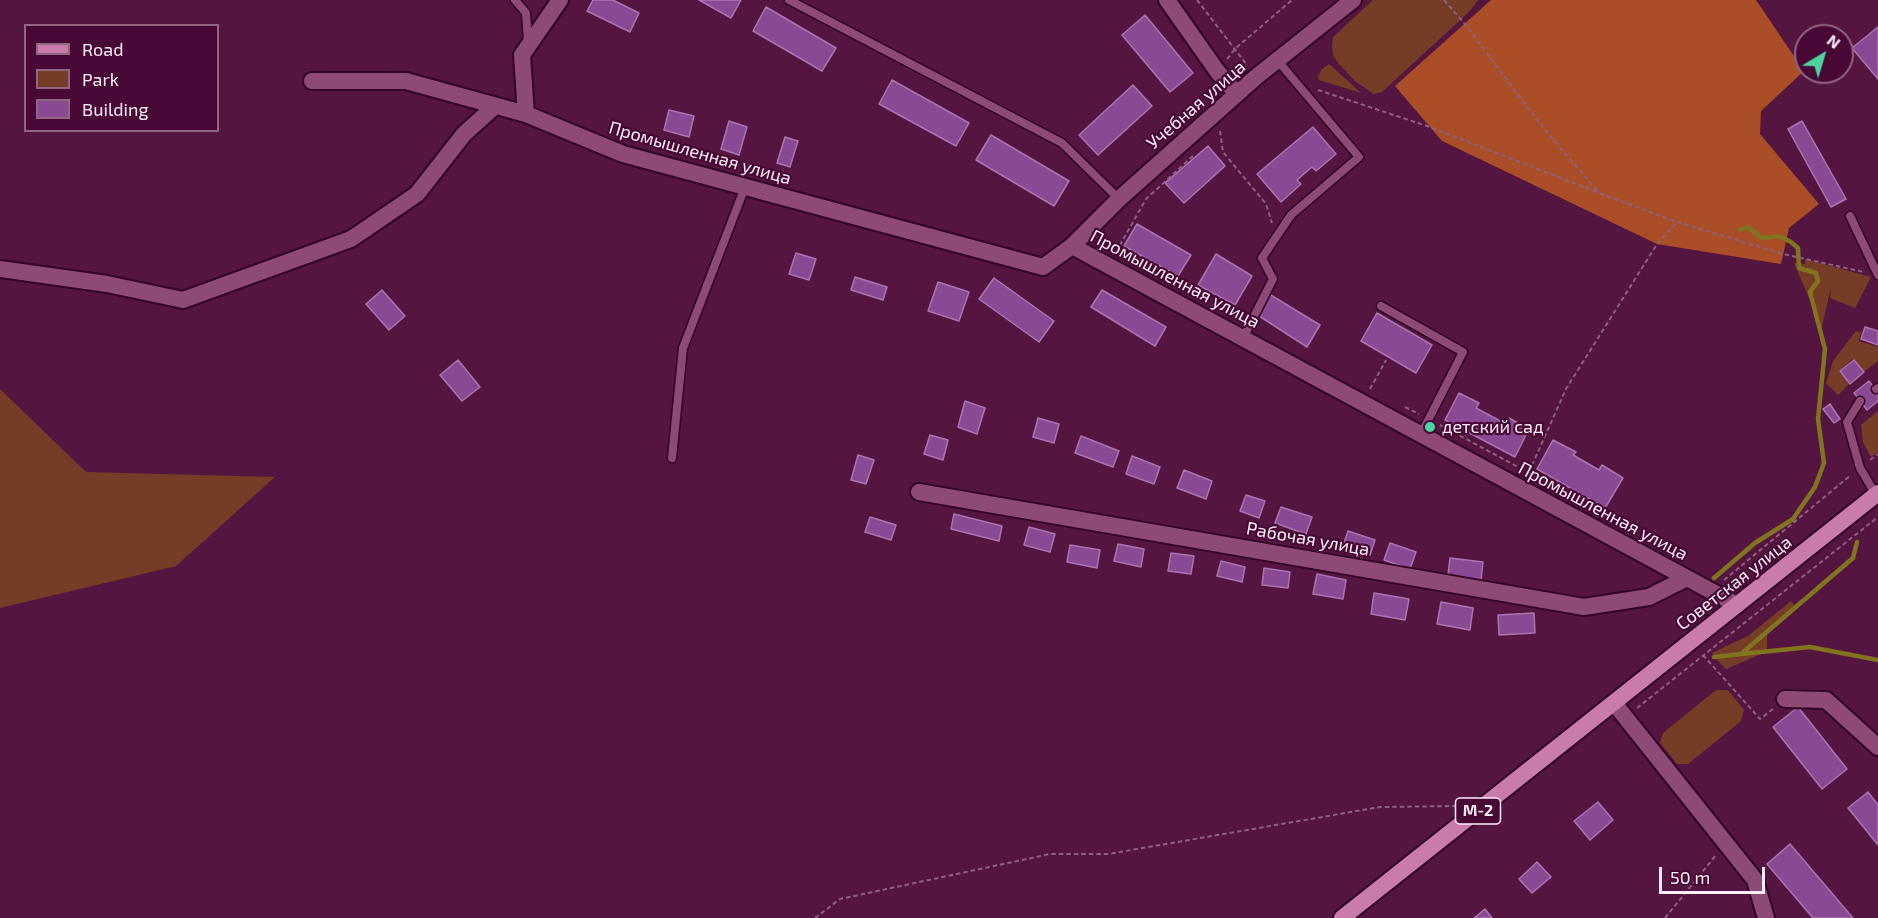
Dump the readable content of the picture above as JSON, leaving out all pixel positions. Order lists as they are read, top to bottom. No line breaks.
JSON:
{"streets":{"main road":["Советская улица","М-2"],"street":["Учебная улица","Промышленная улица","Рабочая улица"]},"crossings":[["Учебная улица","Промышленная улица"],["Промышленная улица","Рабочая улица"],["Промышленная улица","Советская улица"],["Советская улица","М-2"]],"places":["детский сад"],"legend":["Road","Park","Building"],"scale_bar":"50 m","north":"top right"}
